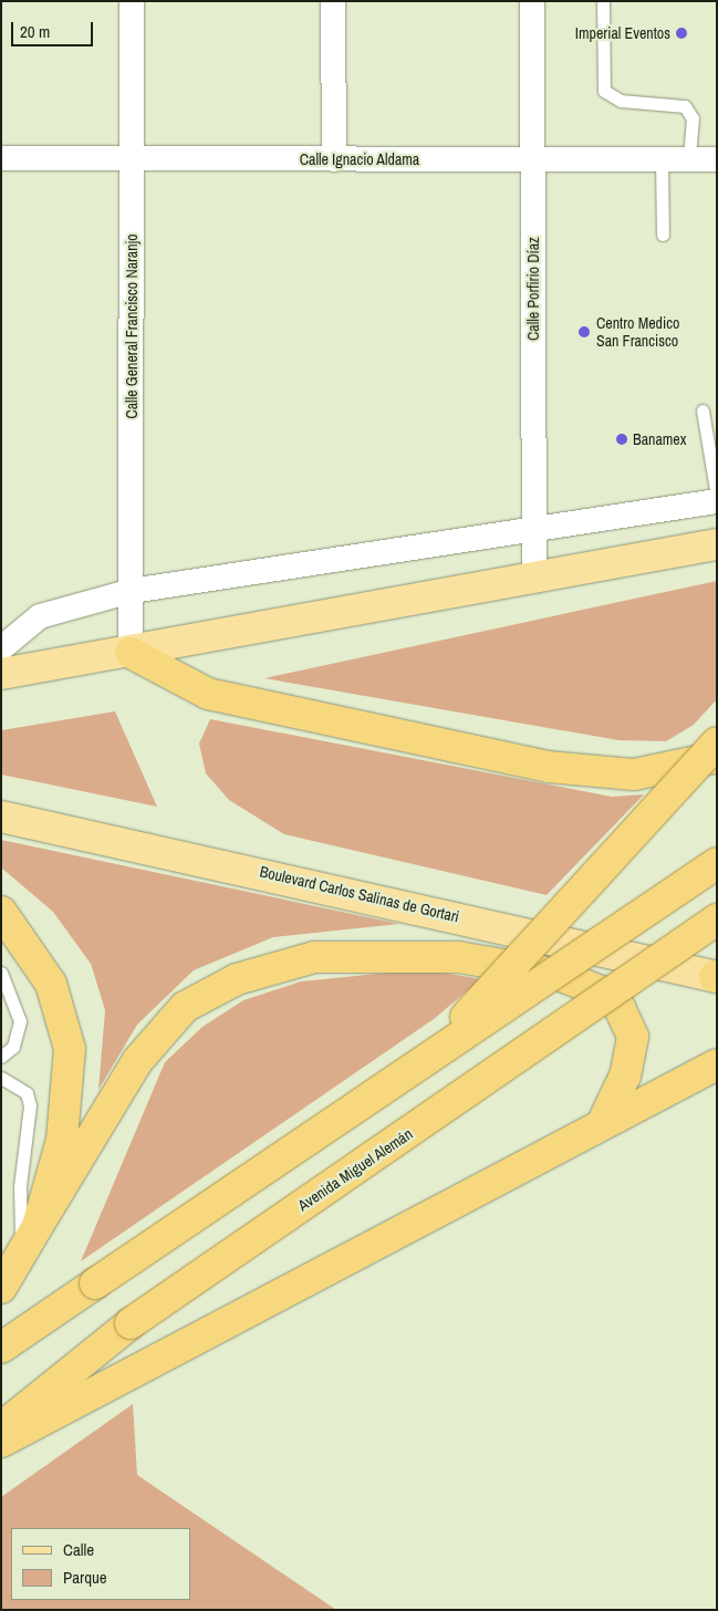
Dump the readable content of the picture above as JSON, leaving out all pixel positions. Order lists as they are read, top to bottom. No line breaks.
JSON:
{"streets":{"highway":["Avenida Miguel Alemán"],"main road":["Boulevard Carlos Salinas de Gortari"],"street":["Calle Ignacio Aldama","Calle Porfirio Díaz","Calle General Francisco Naranjo"]},"crossings":[["Calle Ignacio Aldama","Calle Porfirio Díaz"],["Calle Ignacio Aldama","Calle General Francisco Naranjo"]],"places":["Imperial Eventos","Centro Medico San Francisco","Banamex"],"legend":["Calle","Parque"],"scale_bar":"20 m"}
